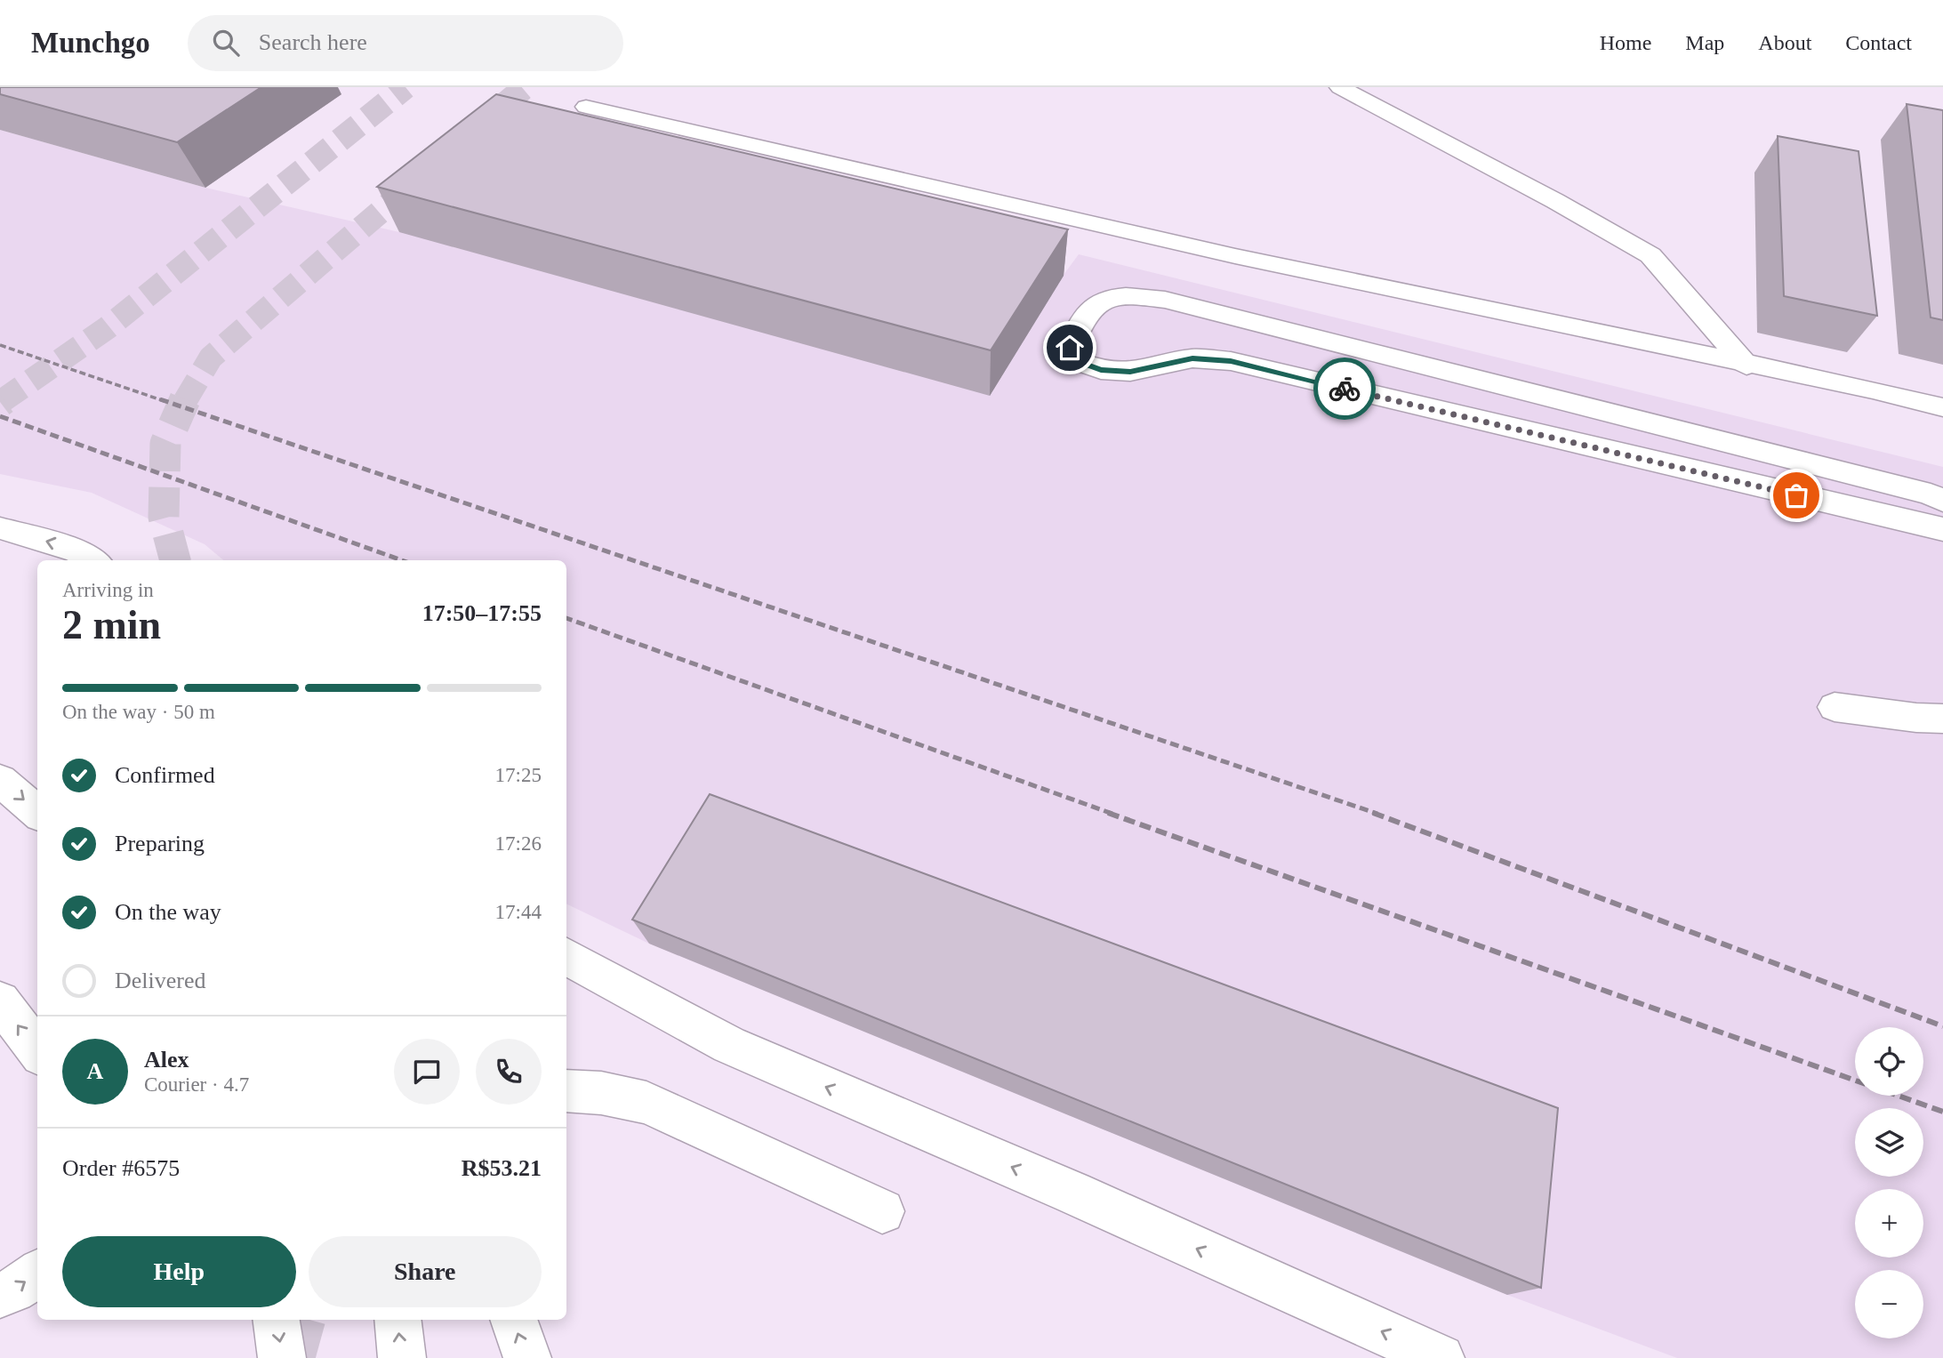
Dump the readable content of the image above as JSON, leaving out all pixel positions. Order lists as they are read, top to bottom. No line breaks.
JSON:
{"page":{"header":"Munchgo","search":"Search here","nav":["Home","Map","About","Contact"],"heading":["2 min","Arriving in","17:50–17:55"],"panel":["Alex","Courier · 4.7","Order #6575","R$53.21"],"bar":"On the way · 50 m","list":[["Confirmed","17:25"],["Preparing","17:26"],["On the way","17:44"],"Delivered"],"map_buttons":["+","−"],"round":"A","buttons":["Help","Share"]}}
